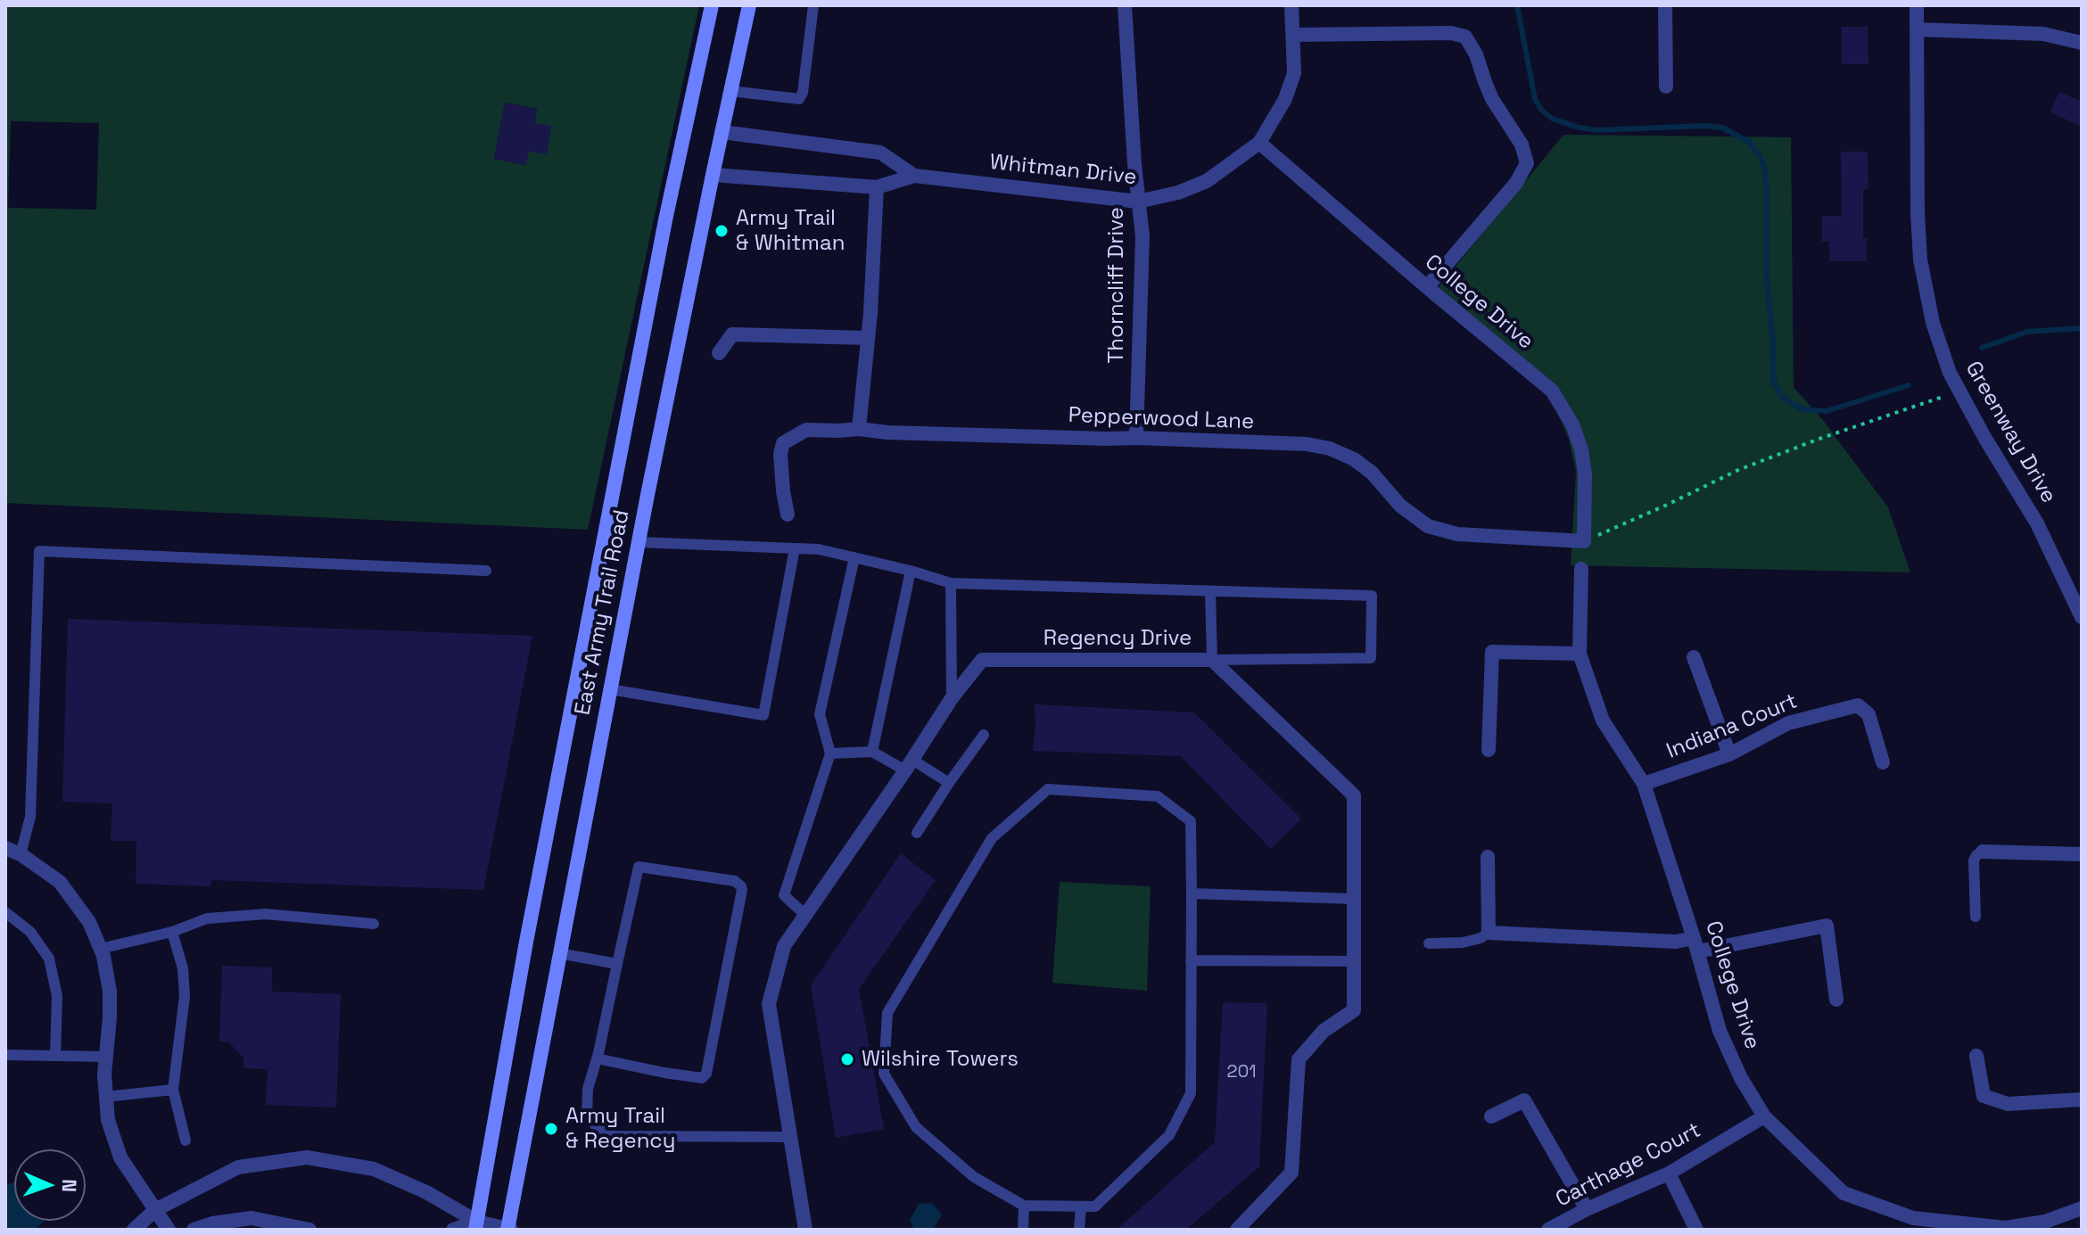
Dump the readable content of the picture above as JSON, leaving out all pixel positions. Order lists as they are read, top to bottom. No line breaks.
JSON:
{"streets":{"main road":["East Army Trail Road"],"street":["Whitman Drive","Thorncliff Drive","College Drive","Pepperwood Lane","Greenway Drive","Regency Drive","Indiana Court","Carthage Court"]},"crossings":[["Whitman Drive","Thorncliff Drive"],["Whitman Drive","College Drive"],["Whitman Drive","East Army Trail Road"],["Thorncliff Drive","Pepperwood Lane"],["College Drive","Pepperwood Lane"],["College Drive","Indiana Court"],["College Drive","Carthage Court"]],"places":["Army Trail & Whitman","Wilshire Towers","Army Trail & Regency"],"house_numbers":["201"],"north":"right"}
